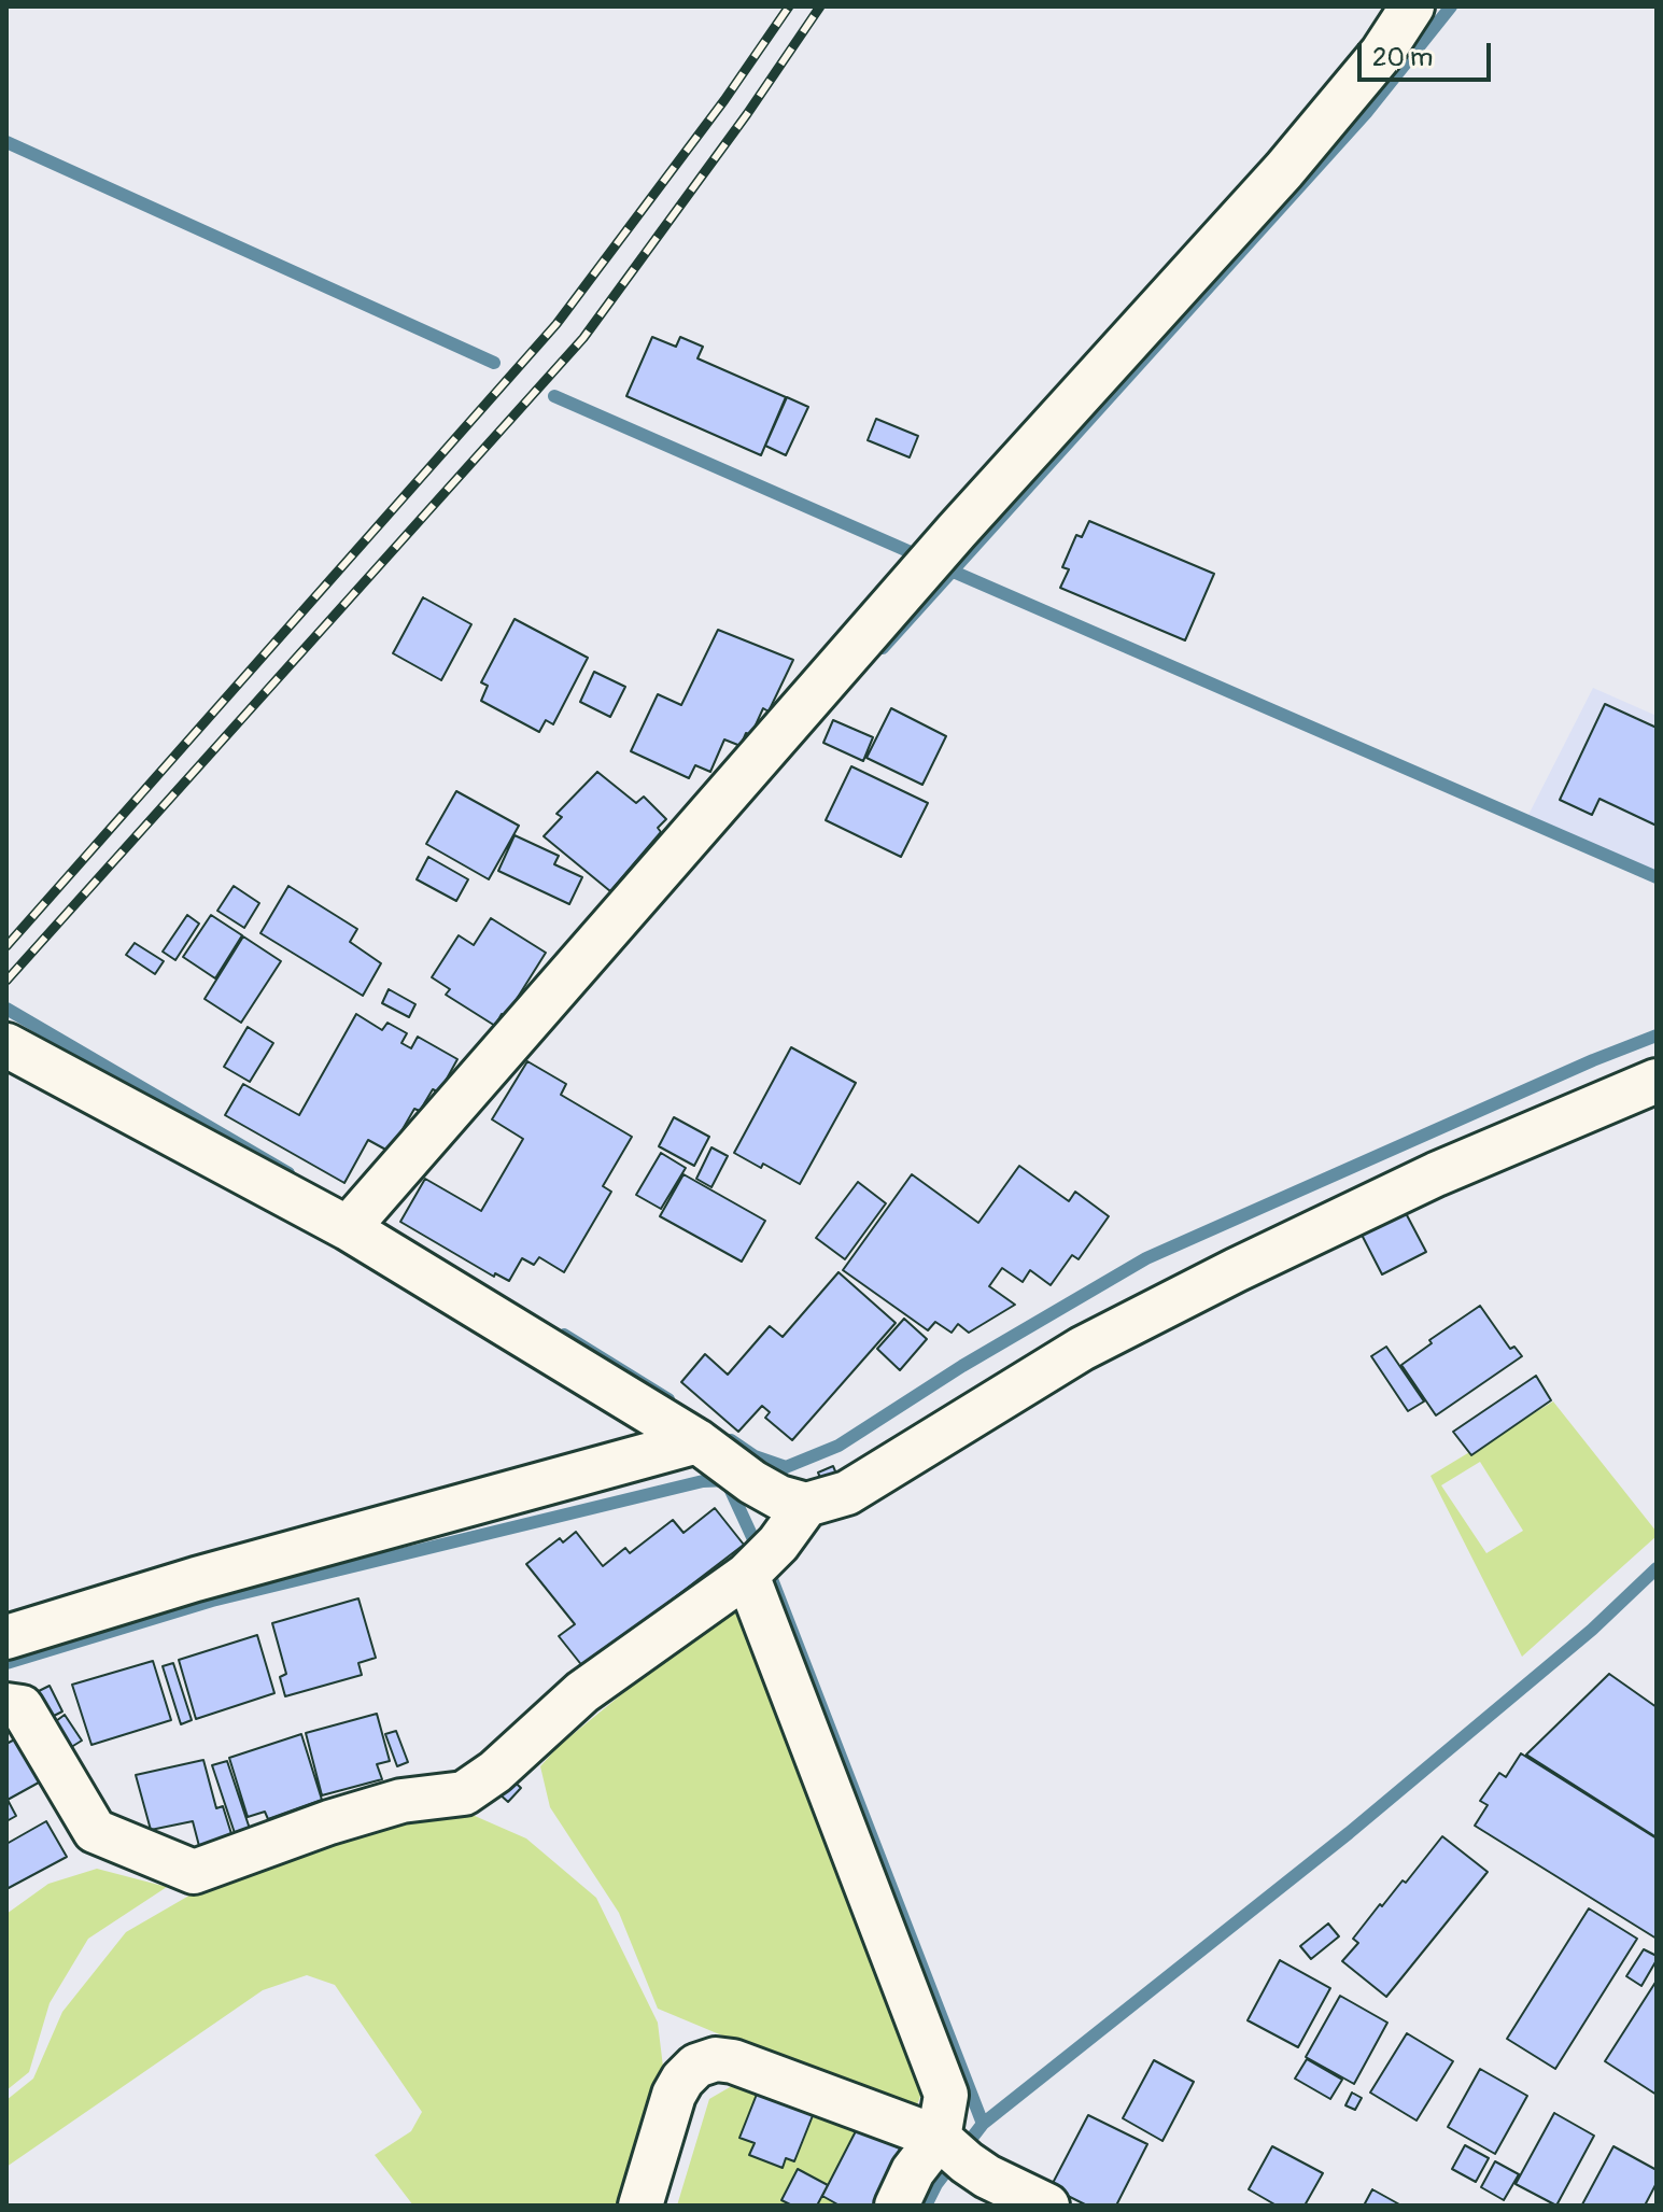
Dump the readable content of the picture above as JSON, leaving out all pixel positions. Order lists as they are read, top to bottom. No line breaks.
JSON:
{"scale_bar":"20 m"}
